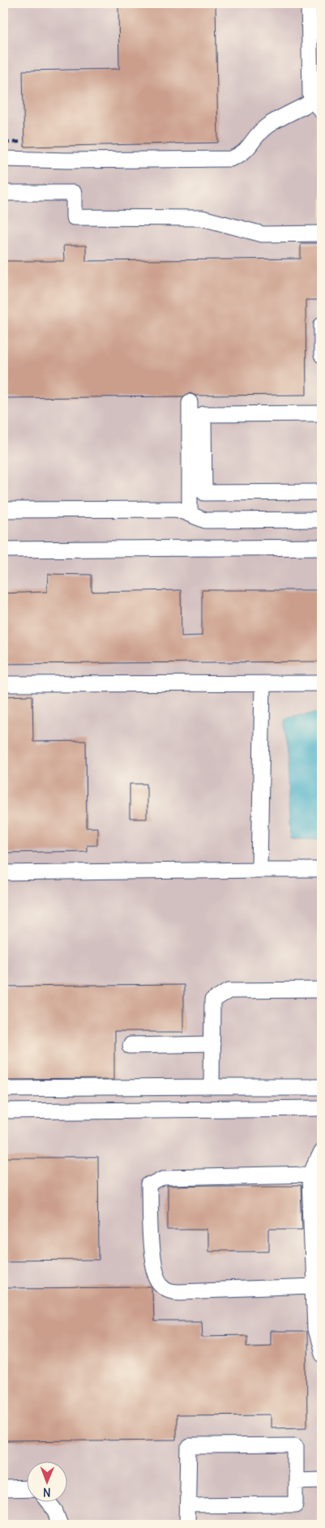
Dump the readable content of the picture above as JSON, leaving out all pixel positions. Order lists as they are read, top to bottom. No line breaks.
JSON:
{"north":"bottom"}
